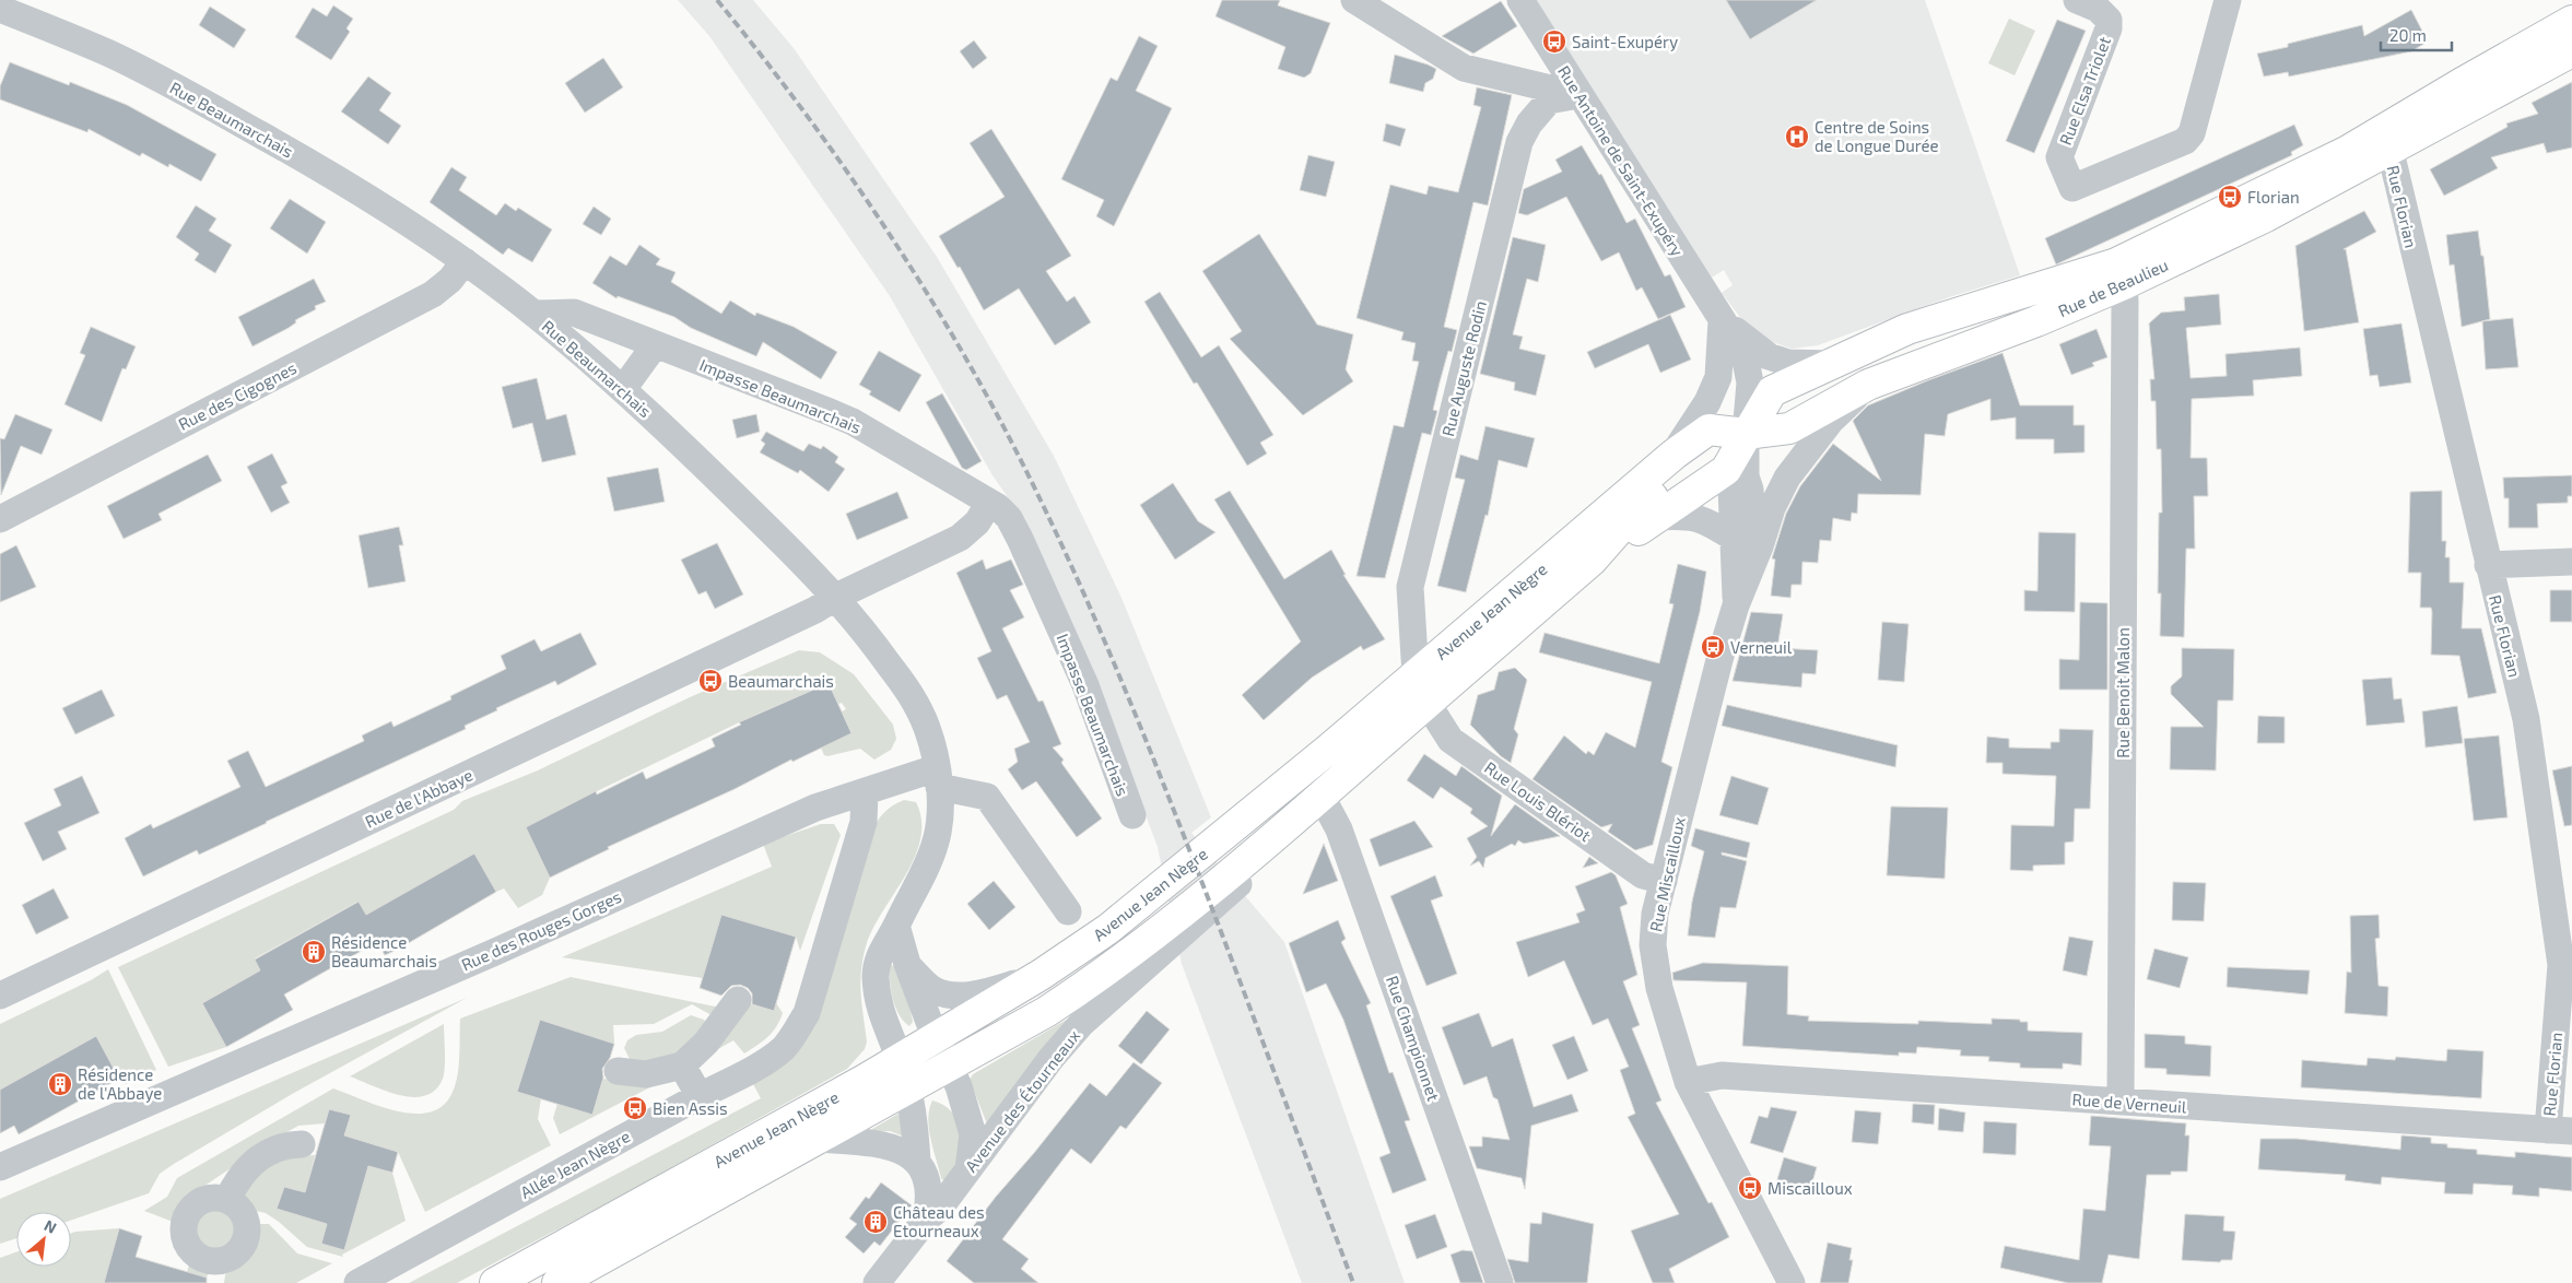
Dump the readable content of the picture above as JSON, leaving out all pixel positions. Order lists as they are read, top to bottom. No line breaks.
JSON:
{"streets":{"main road":["Rue de Beaulieu","Avenue Jean Nègre"],"street":["Rue Elsa Triolet","Rue Beaumarchais","Rue Antoine de Saint-Exupéry","Rue Florian","Rue Auguste Rodin","Rue des Cigognes","Impasse Beaumarchais","Rue Benoit Malon","Rue de l'Abbaye","Rue Louis Blériot","Rue Miscailloux","Rue des Rouges Gorges","Rue Championnet","Avenue des Étourneaux","Rue de Verneuil","Allée Jean Nègre"]},"crossings":[["Rue Beaumarchais","Rue des Cigognes"],["Rue Beaumarchais","Impasse Beaumarchais"],["Rue Beaumarchais","Avenue Jean Nègre"],["Rue Beaumarchais","Rue de l'Abbaye"],["Rue Beaumarchais","Rue des Rouges Gorges"],["Rue Beaumarchais","Avenue des Étourneaux"],["Rue Antoine de Saint-Exupéry","Rue de Beaulieu"],["Rue Antoine de Saint-Exupéry","Rue Auguste Rodin"],["Rue Antoine de Saint-Exupéry","Avenue Jean Nègre"],["Rue Florian","Rue de Beaulieu"],["Rue Florian","Rue de Verneuil"],["Rue de Beaulieu","Avenue Jean Nègre"],["Rue de Beaulieu","Rue Benoit Malon"],["Rue Auguste Rodin","Avenue Jean Nègre"],["Avenue Jean Nègre","Rue Louis Blériot"],["Avenue Jean Nègre","Rue Championnet"],["Avenue Jean Nègre","Avenue des Étourneaux"],["Rue Benoit Malon","Rue de Verneuil"],["Rue Louis Blériot","Rue Miscailloux"],["Rue Miscailloux","Rue de Verneuil"],["Rue des Rouges Gorges","Allée Jean Nègre"]],"places":{"bus stop":["Saint-Exupéry","Florian","Verneuil","Beaumarchais","Bien Assis","Miscailloux"],"hospital":["Centre de Soins de Longue Durée"],"building":["Résidence Beaumarchais","Résidence de l'Abbaye","Château des Etourneaux"]},"scale_bar":"20 m","north":"top right"}
